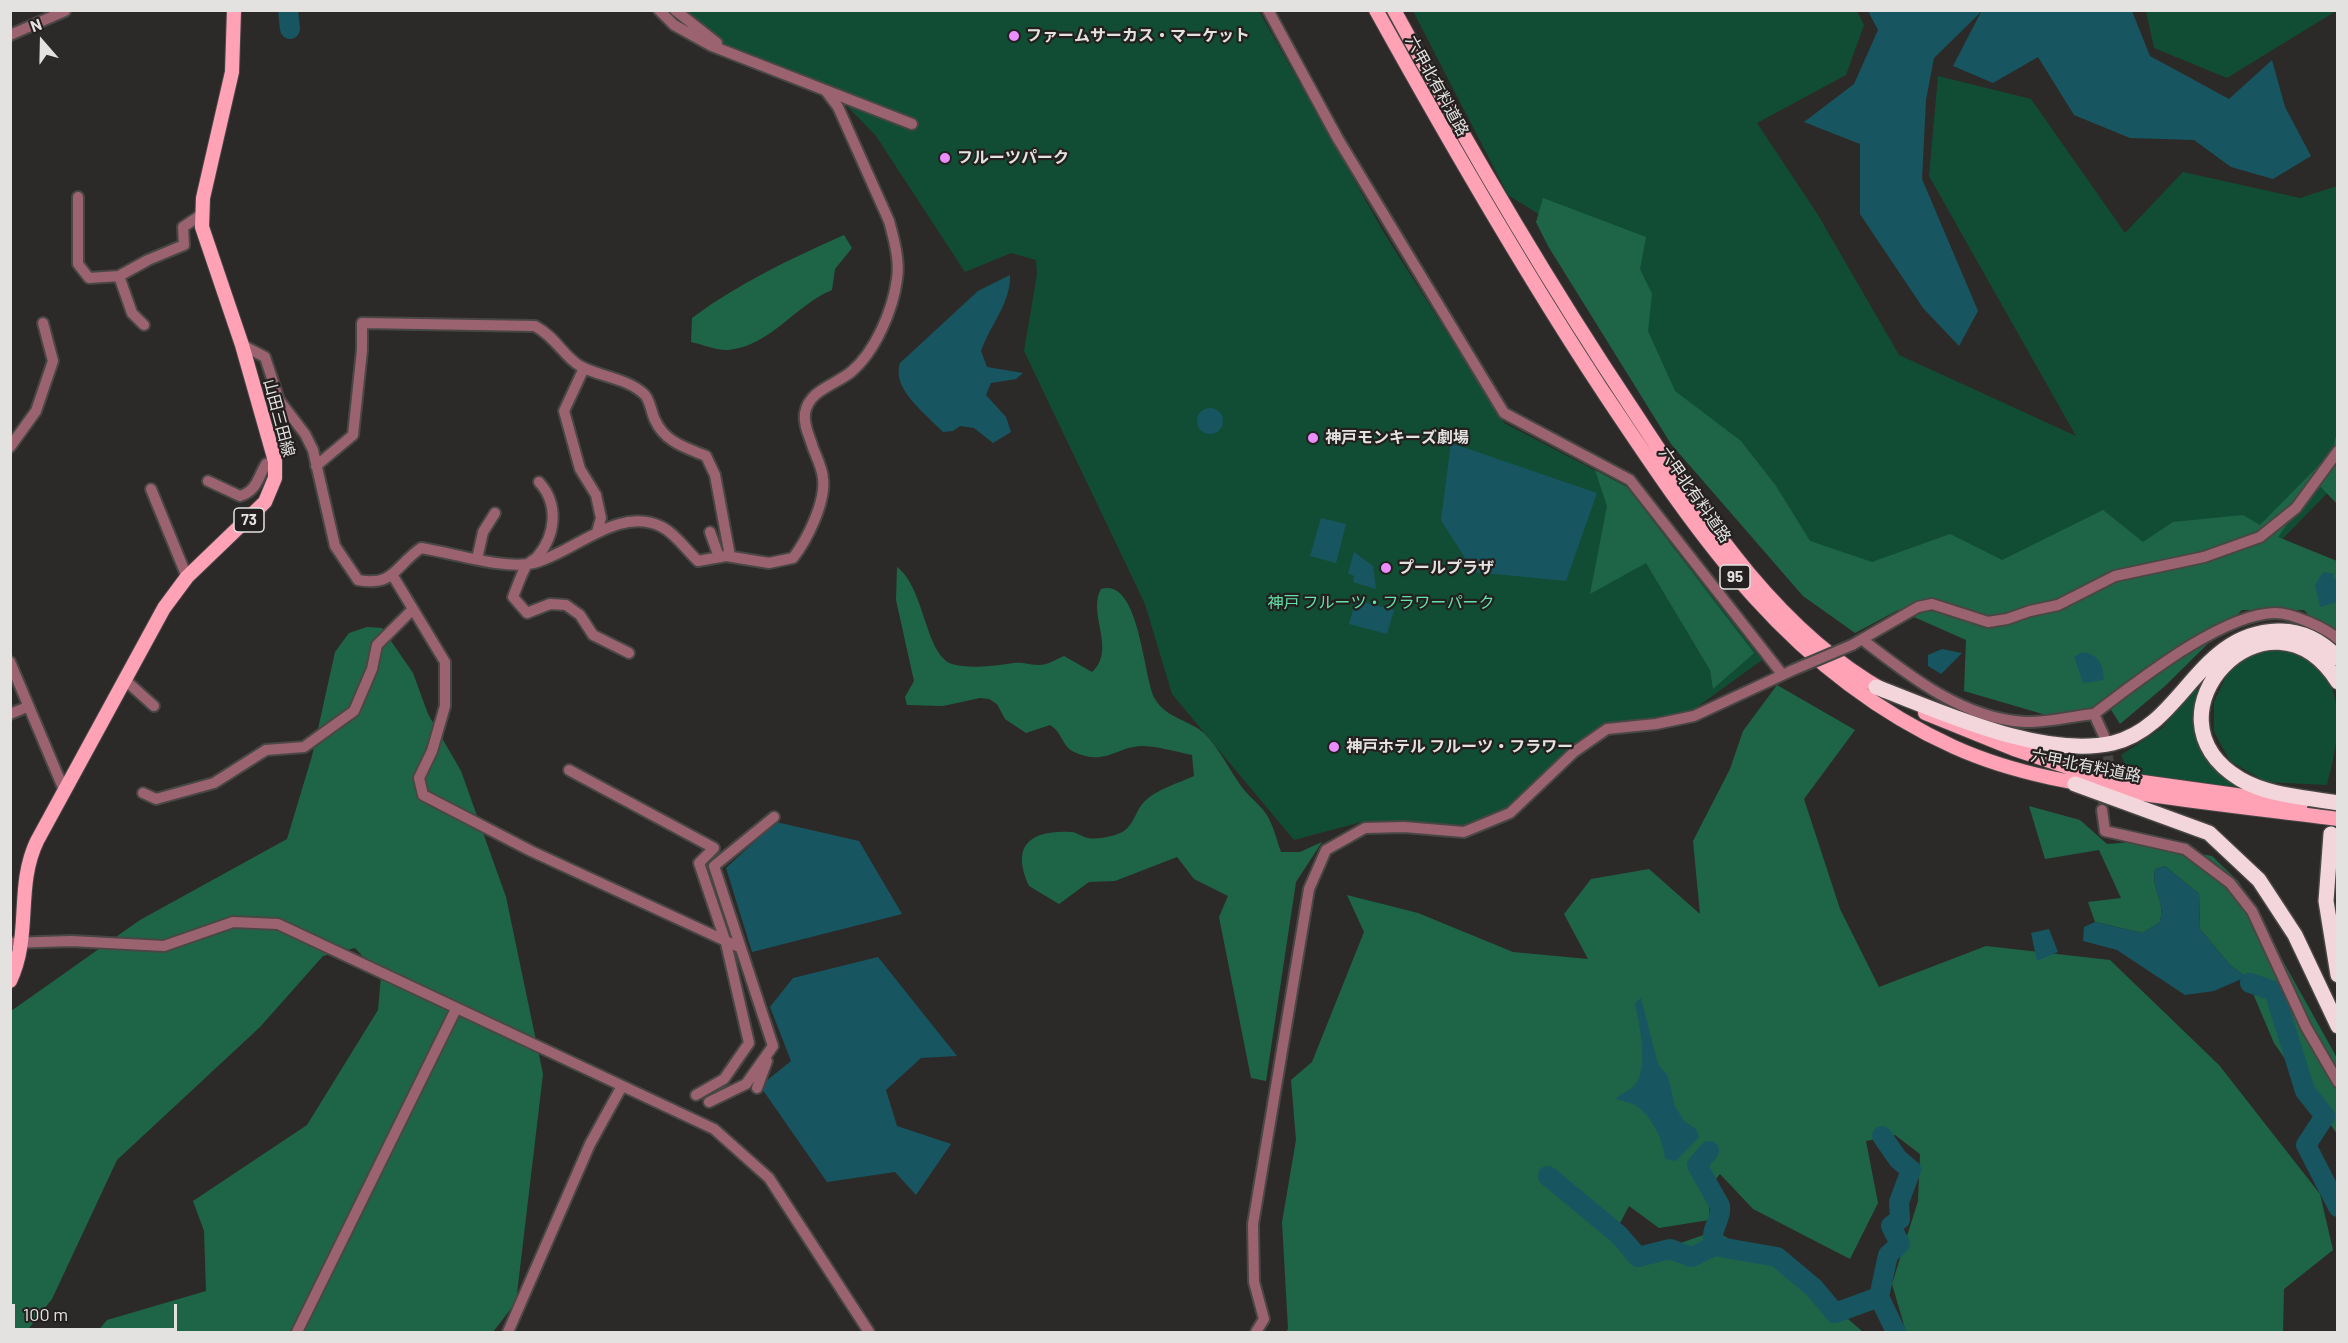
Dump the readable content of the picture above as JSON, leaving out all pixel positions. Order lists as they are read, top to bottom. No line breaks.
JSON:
{"streets":{"main road":["六甲北有料道路","山田三田線","73","95"]},"parks":["神戸 フルーツ・フラワーパーク"],"places":["ファームサーカス・マーケット","フルーツパーク","神戸モンキーズ劇場","プールプラザ","神戸ホテル フルーツ・フラワー"],"scale_bar":"100 m","north":"top"}
